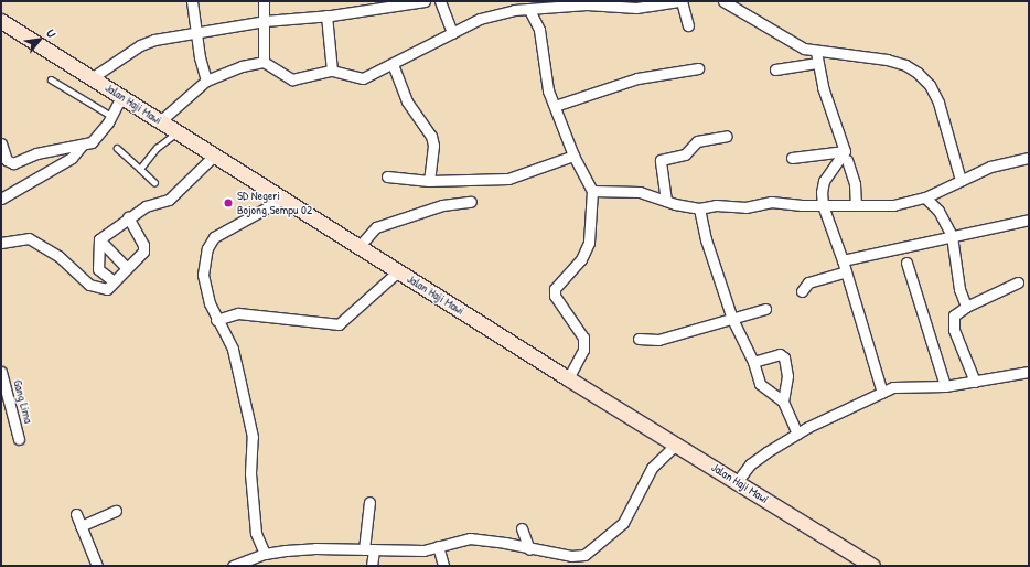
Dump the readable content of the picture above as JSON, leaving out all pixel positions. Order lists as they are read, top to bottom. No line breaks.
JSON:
{"streets":{"street":["Jalan Haji Mawi","Gang Lima"]},"places":["SD Negeri Bojong Sempu 02"],"north":"top right"}
